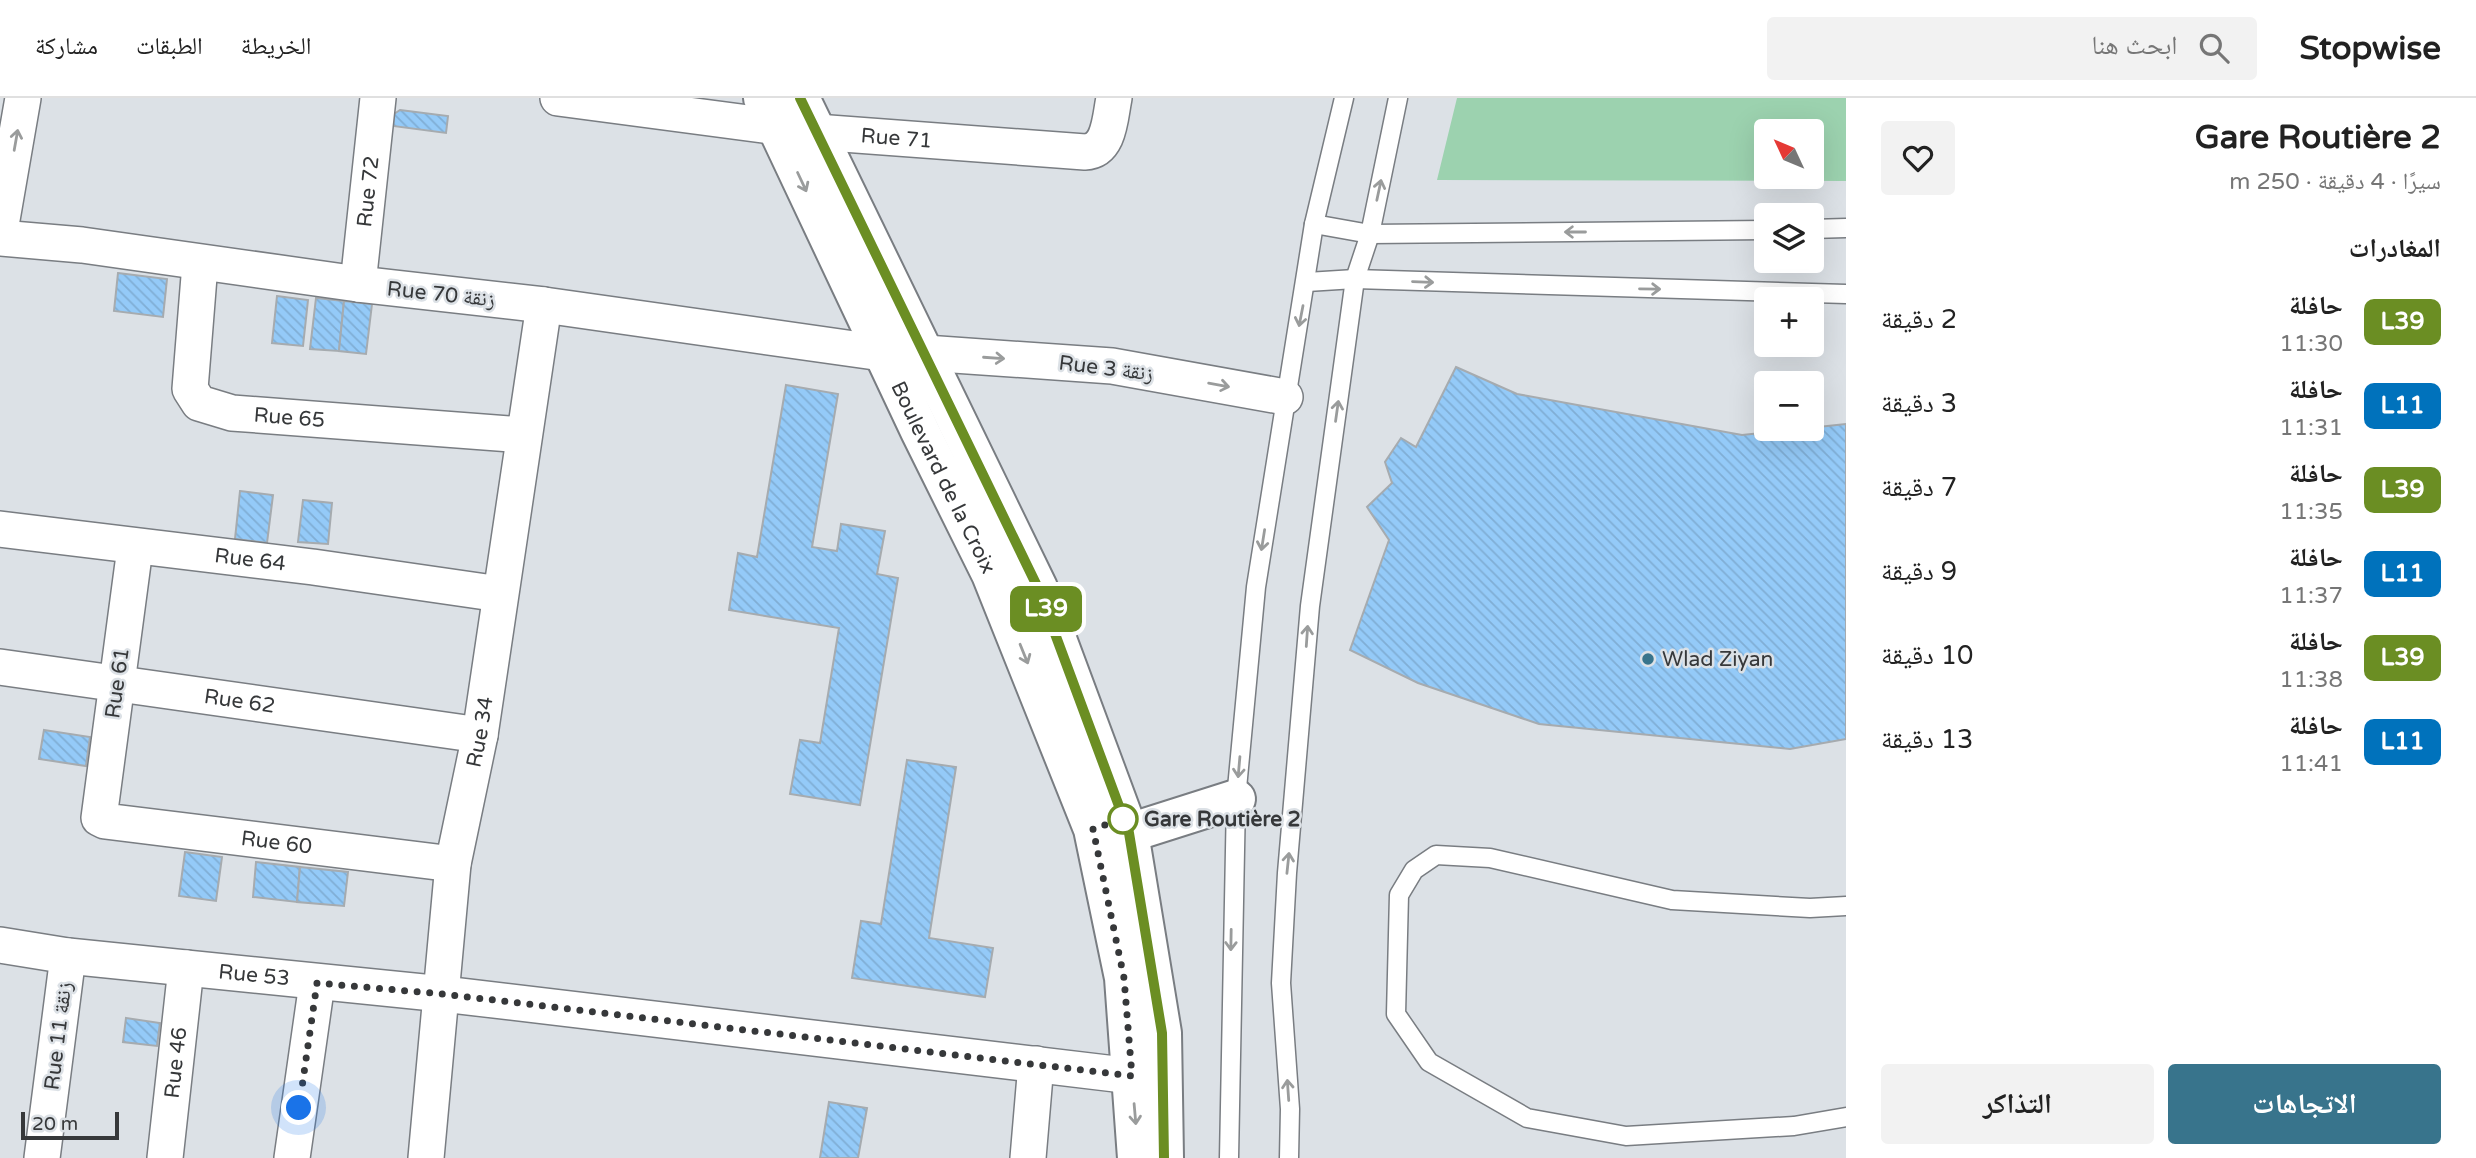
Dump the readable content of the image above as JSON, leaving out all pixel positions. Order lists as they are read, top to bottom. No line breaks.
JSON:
{"streets":{"street":["Rue 71","Rue 72","Rue 70 زنقة","Rue 3 زنقة","Rue 65","Boulevard de la Croix","Rue 64","Rue 61","Rue 62","Rue 34","Rue 60","Rue 53","Rue 11 زنقة","Rue 46"]},"crossings":[["Rue 71","Boulevard de la Croix"],["Rue 72","Rue 70 زنقة"],["Rue 70 زنقة","Rue 65"],["Rue 70 زنقة","Boulevard de la Croix"],["Rue 70 زنقة","Rue 34"],["Rue 3 زنقة","Boulevard de la Croix"],["Rue 65","Rue 34"],["Boulevard de la Croix","Rue 53"],["Rue 64","Rue 61"],["Rue 64","Rue 34"],["Rue 61","Rue 62"],["Rue 61","Rue 60"],["Rue 62","Rue 34"],["Rue 34","Rue 60"],["Rue 34","Rue 53"],["Rue 53","Rue 11 زنقة"],["Rue 53","Rue 46"]],"one_way":["Rue 3 زنقة"],"places":["Wlad Ziyan","Gare Routière 2"],"lines":["bus line L39"],"scale_bar":"20 m","north":"top left","page":{"header":"Stopwise","search":"ابحث هنا","nav":["الخريطة","الطبقات","مشاركة"],"heading":[["Gare Routière 2","سيرًا · 4 دقيقة · 250 m"],"المغادرات"],"on_map":"L39","map_buttons":["+","−"],"list":[{"mark":"L39","name":"حافلة","note":"11:30","value":"2 دقيقة"},{"mark":"L11","name":"حافلة","note":"11:31","value":"3 دقيقة"},{"mark":"L39","name":"حافلة","note":"11:35","value":"7 دقيقة"},{"mark":"L11","name":"حافلة","note":"11:37","value":"9 دقيقة"},{"mark":"L39","name":"حافلة","note":"11:38","value":"10 دقيقة"},{"mark":"L11","name":"حافلة","note":"11:41","value":"13 دقيقة"}],"buttons":["الاتجاهات","التذاكر"],"scale":"20 m"}}
